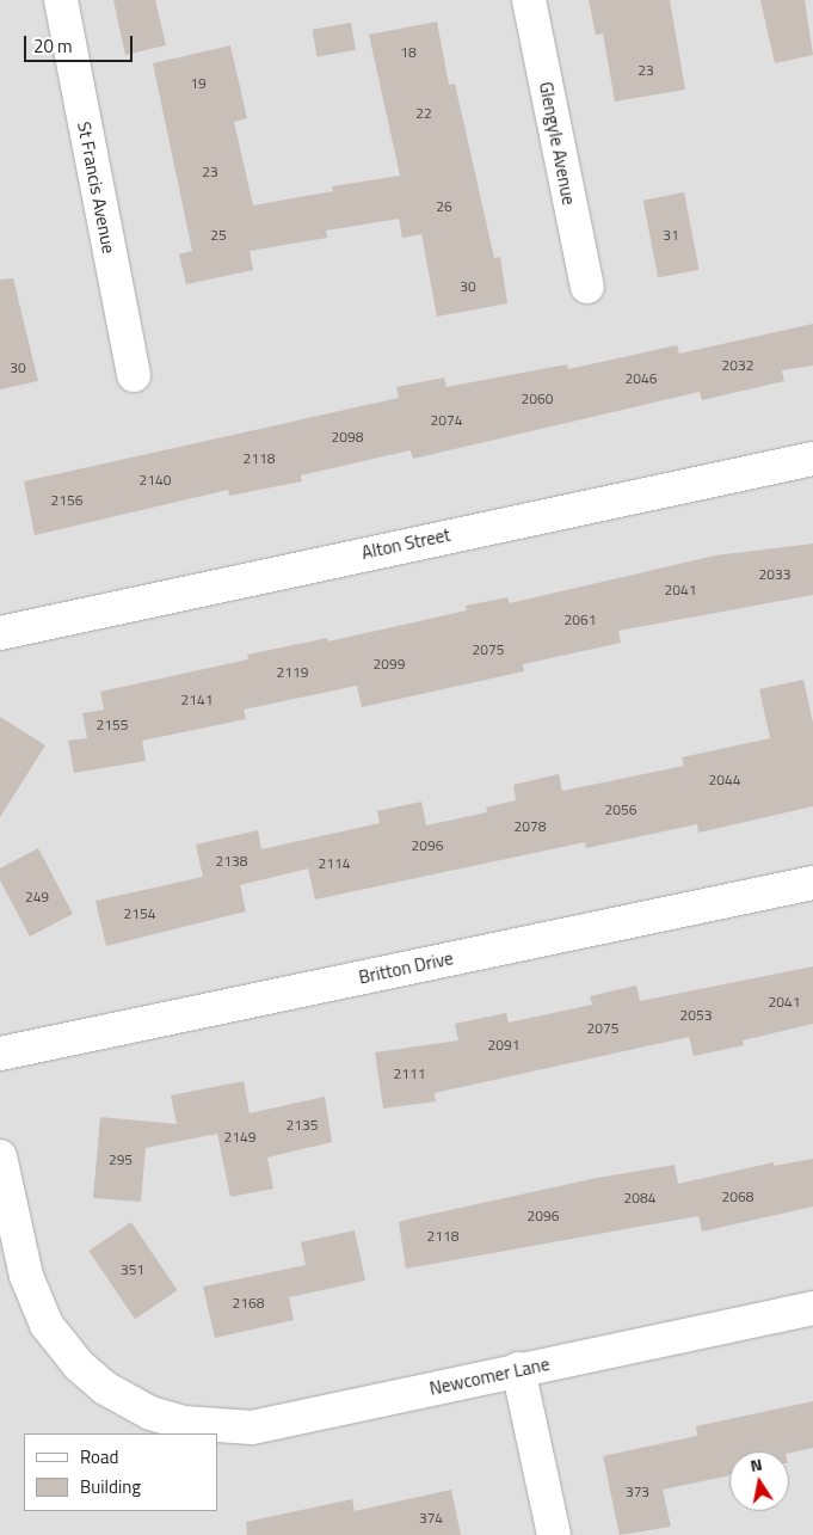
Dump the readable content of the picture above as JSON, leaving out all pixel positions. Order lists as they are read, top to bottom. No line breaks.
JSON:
{"streets":{"street":["Glengyle Avenue","St Francis Avenue","Alton Street","Britton Drive","Newcomer Lane"]},"house_numbers":["18","23","19","22","23","26","25","31","30","2032","30","2046","2060","2074","2098","2118","2140","2156","2033","2041","2061","2075","2099","2119","2141","2155","2044","2056","2078","2096","2138","2114","249","2154","2041","2053","2075","2091","2111","2135","2149","295","2068","2084","2096","2118","351","2168","373","374"],"legend":["Road","Building"],"scale_bar":"20 m","north":"top"}
